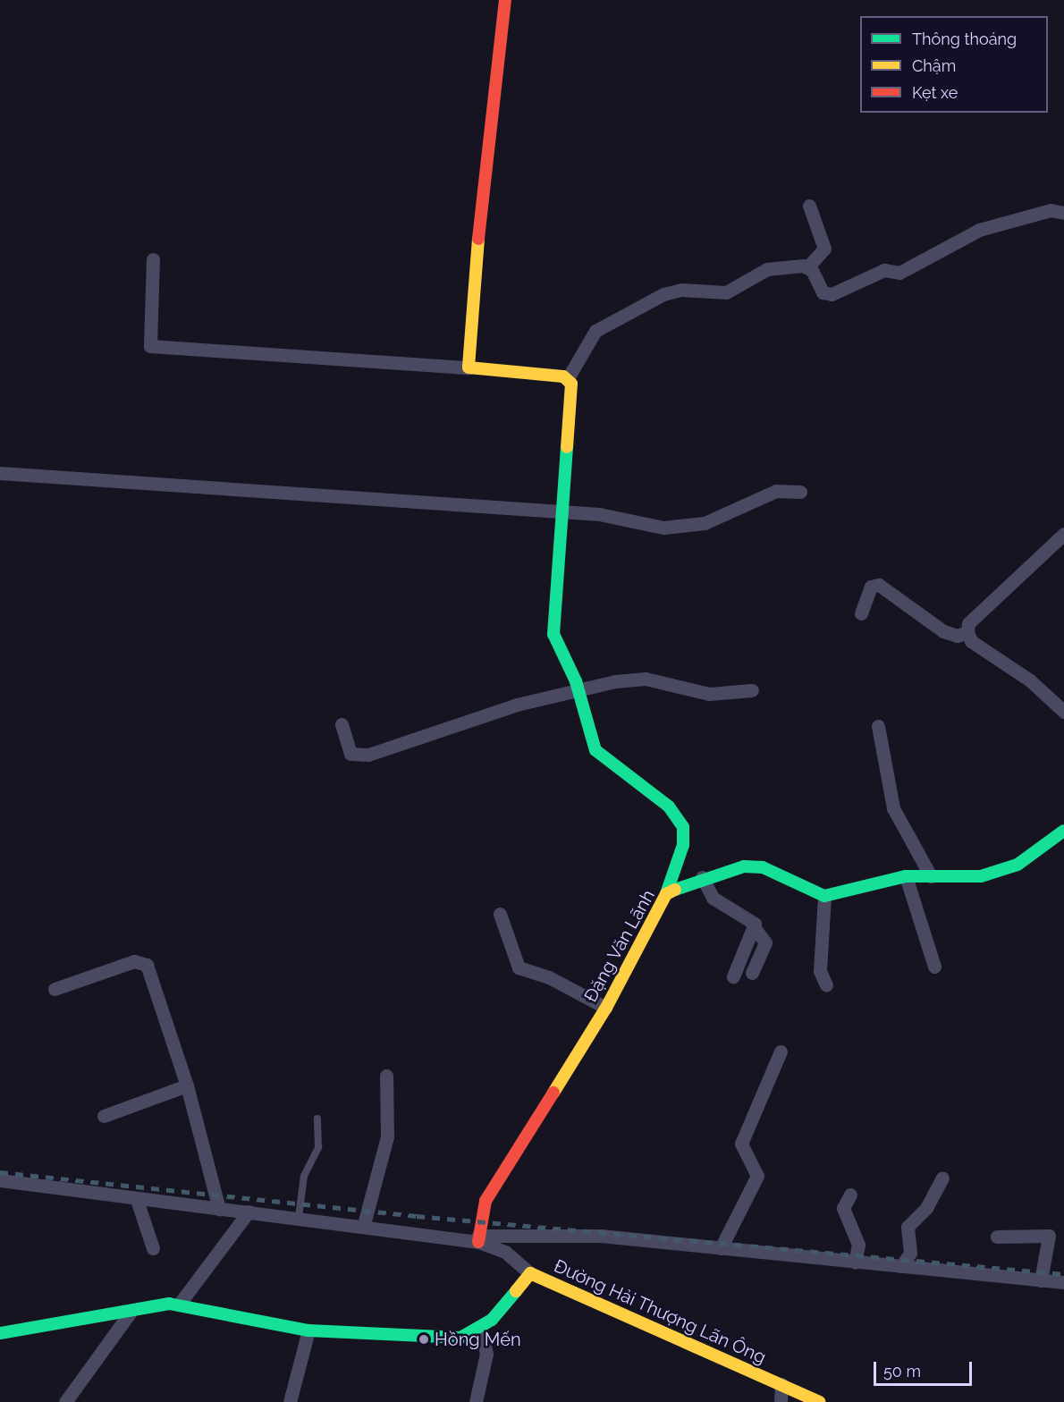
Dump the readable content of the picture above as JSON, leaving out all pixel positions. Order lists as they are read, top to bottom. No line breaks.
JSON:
{"streets":{"street":["Đặng Văn Lãnh","Đường Hải Thượng Lãn Ông"]},"places":["Hồng Mến"],"legend":["Thông thoáng","Chậm","Kẹt xe"],"scale_bar":"50 m"}
